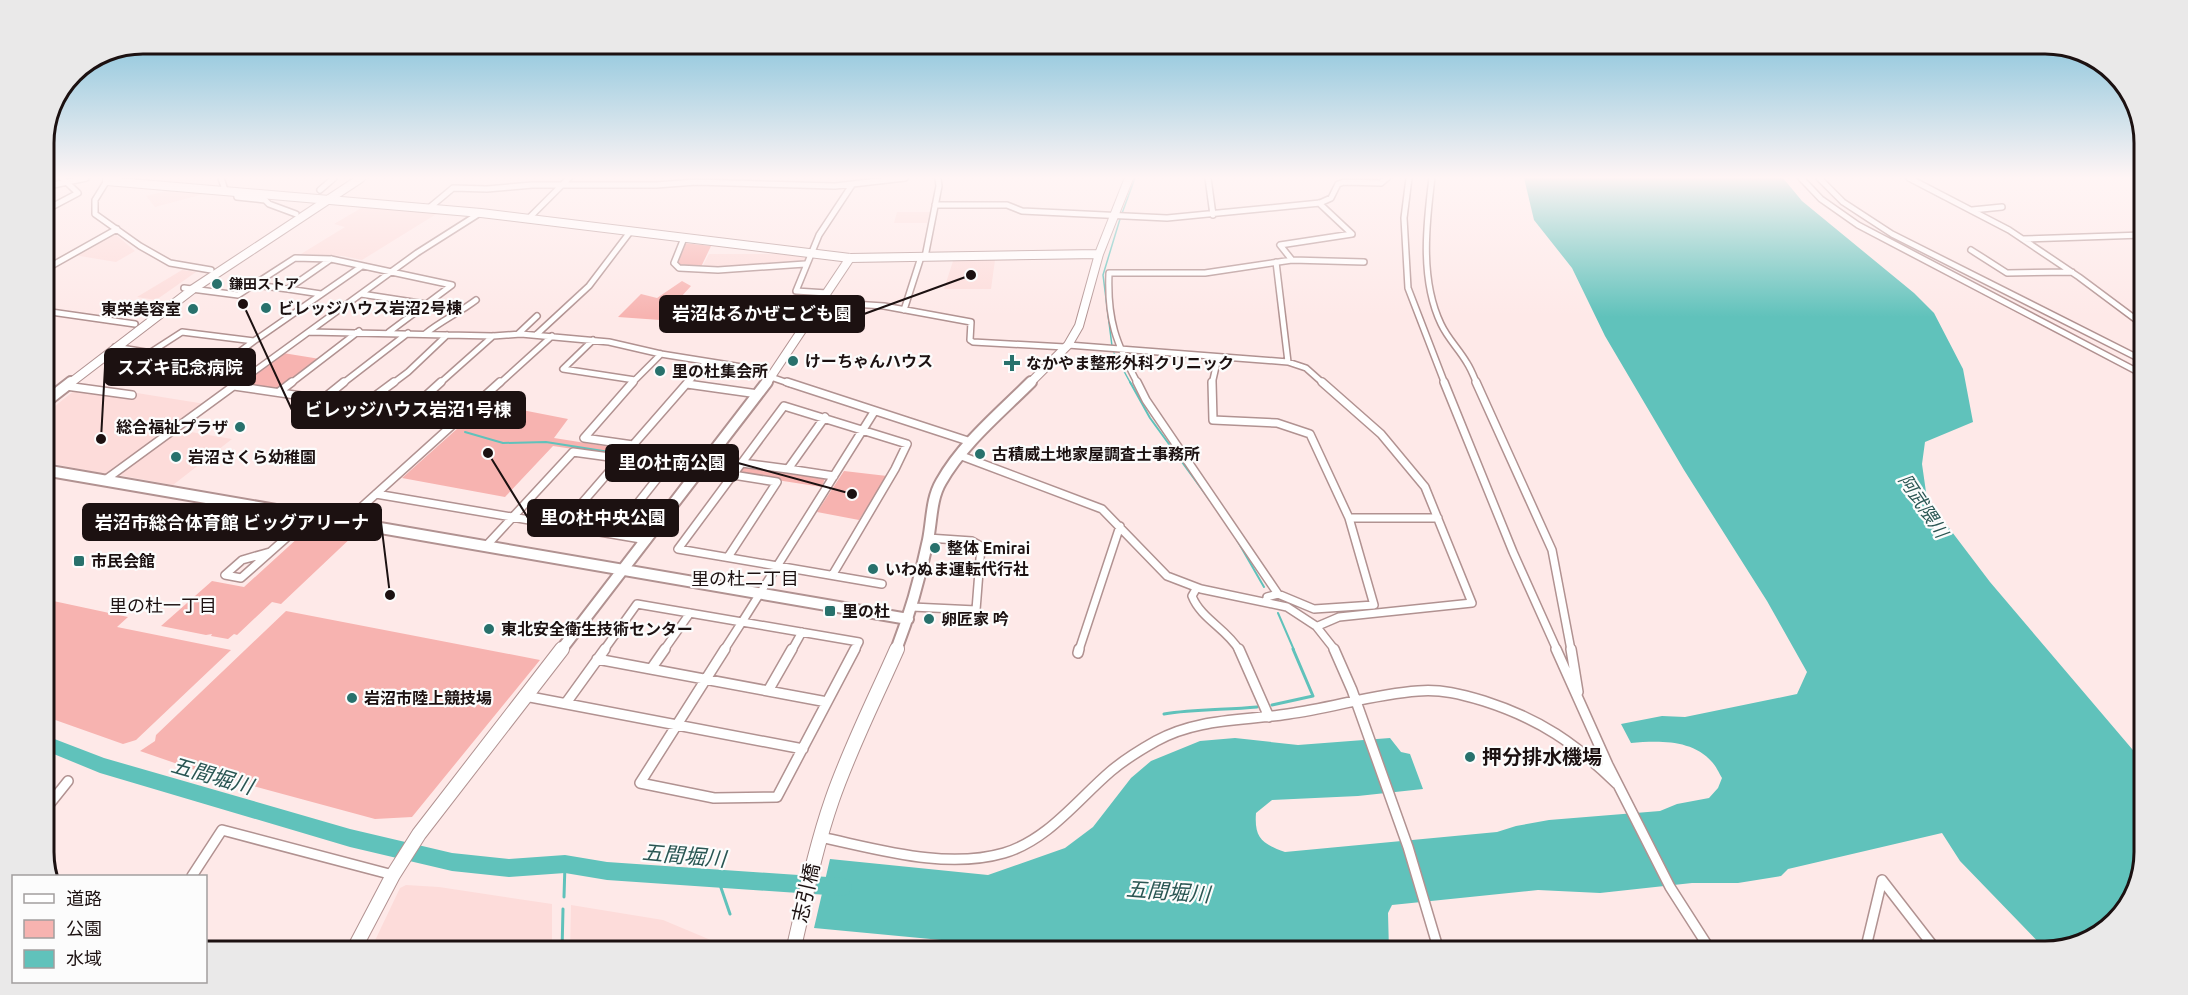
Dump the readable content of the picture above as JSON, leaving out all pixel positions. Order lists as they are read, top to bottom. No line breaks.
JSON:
{"streets":{"street":["志引橋"]},"districts":["里の杜二丁目","里の杜一丁目"],"water":["阿武隈川","五間堀川"],"places":{"other":["岩沼はるかぜこども園","鎌田ストア","ビレッジハウス岩沼1号棟","ビレッジハウス岩沼2号棟","東栄美容室","けーちゃんハウス","里の杜集会所","総合福祉プラザ","スズキ記念病院","里の杜中央公園","古積威土地家屋調査士事務所","岩沼さくら幼稚園","里の杜南公園","整体 Emirai","いわぬま運転代行社","岩沼市総合体育館 ビッグアリーナ","卵匠家 吟","東北安全衛生技術センター","岩沼市陸上競技場","押分排水機場"],"health":["なかやま整形外科クリニック"],"transit":["市民会館","里の杜"]},"legend":["道路","公園","水域"]}
